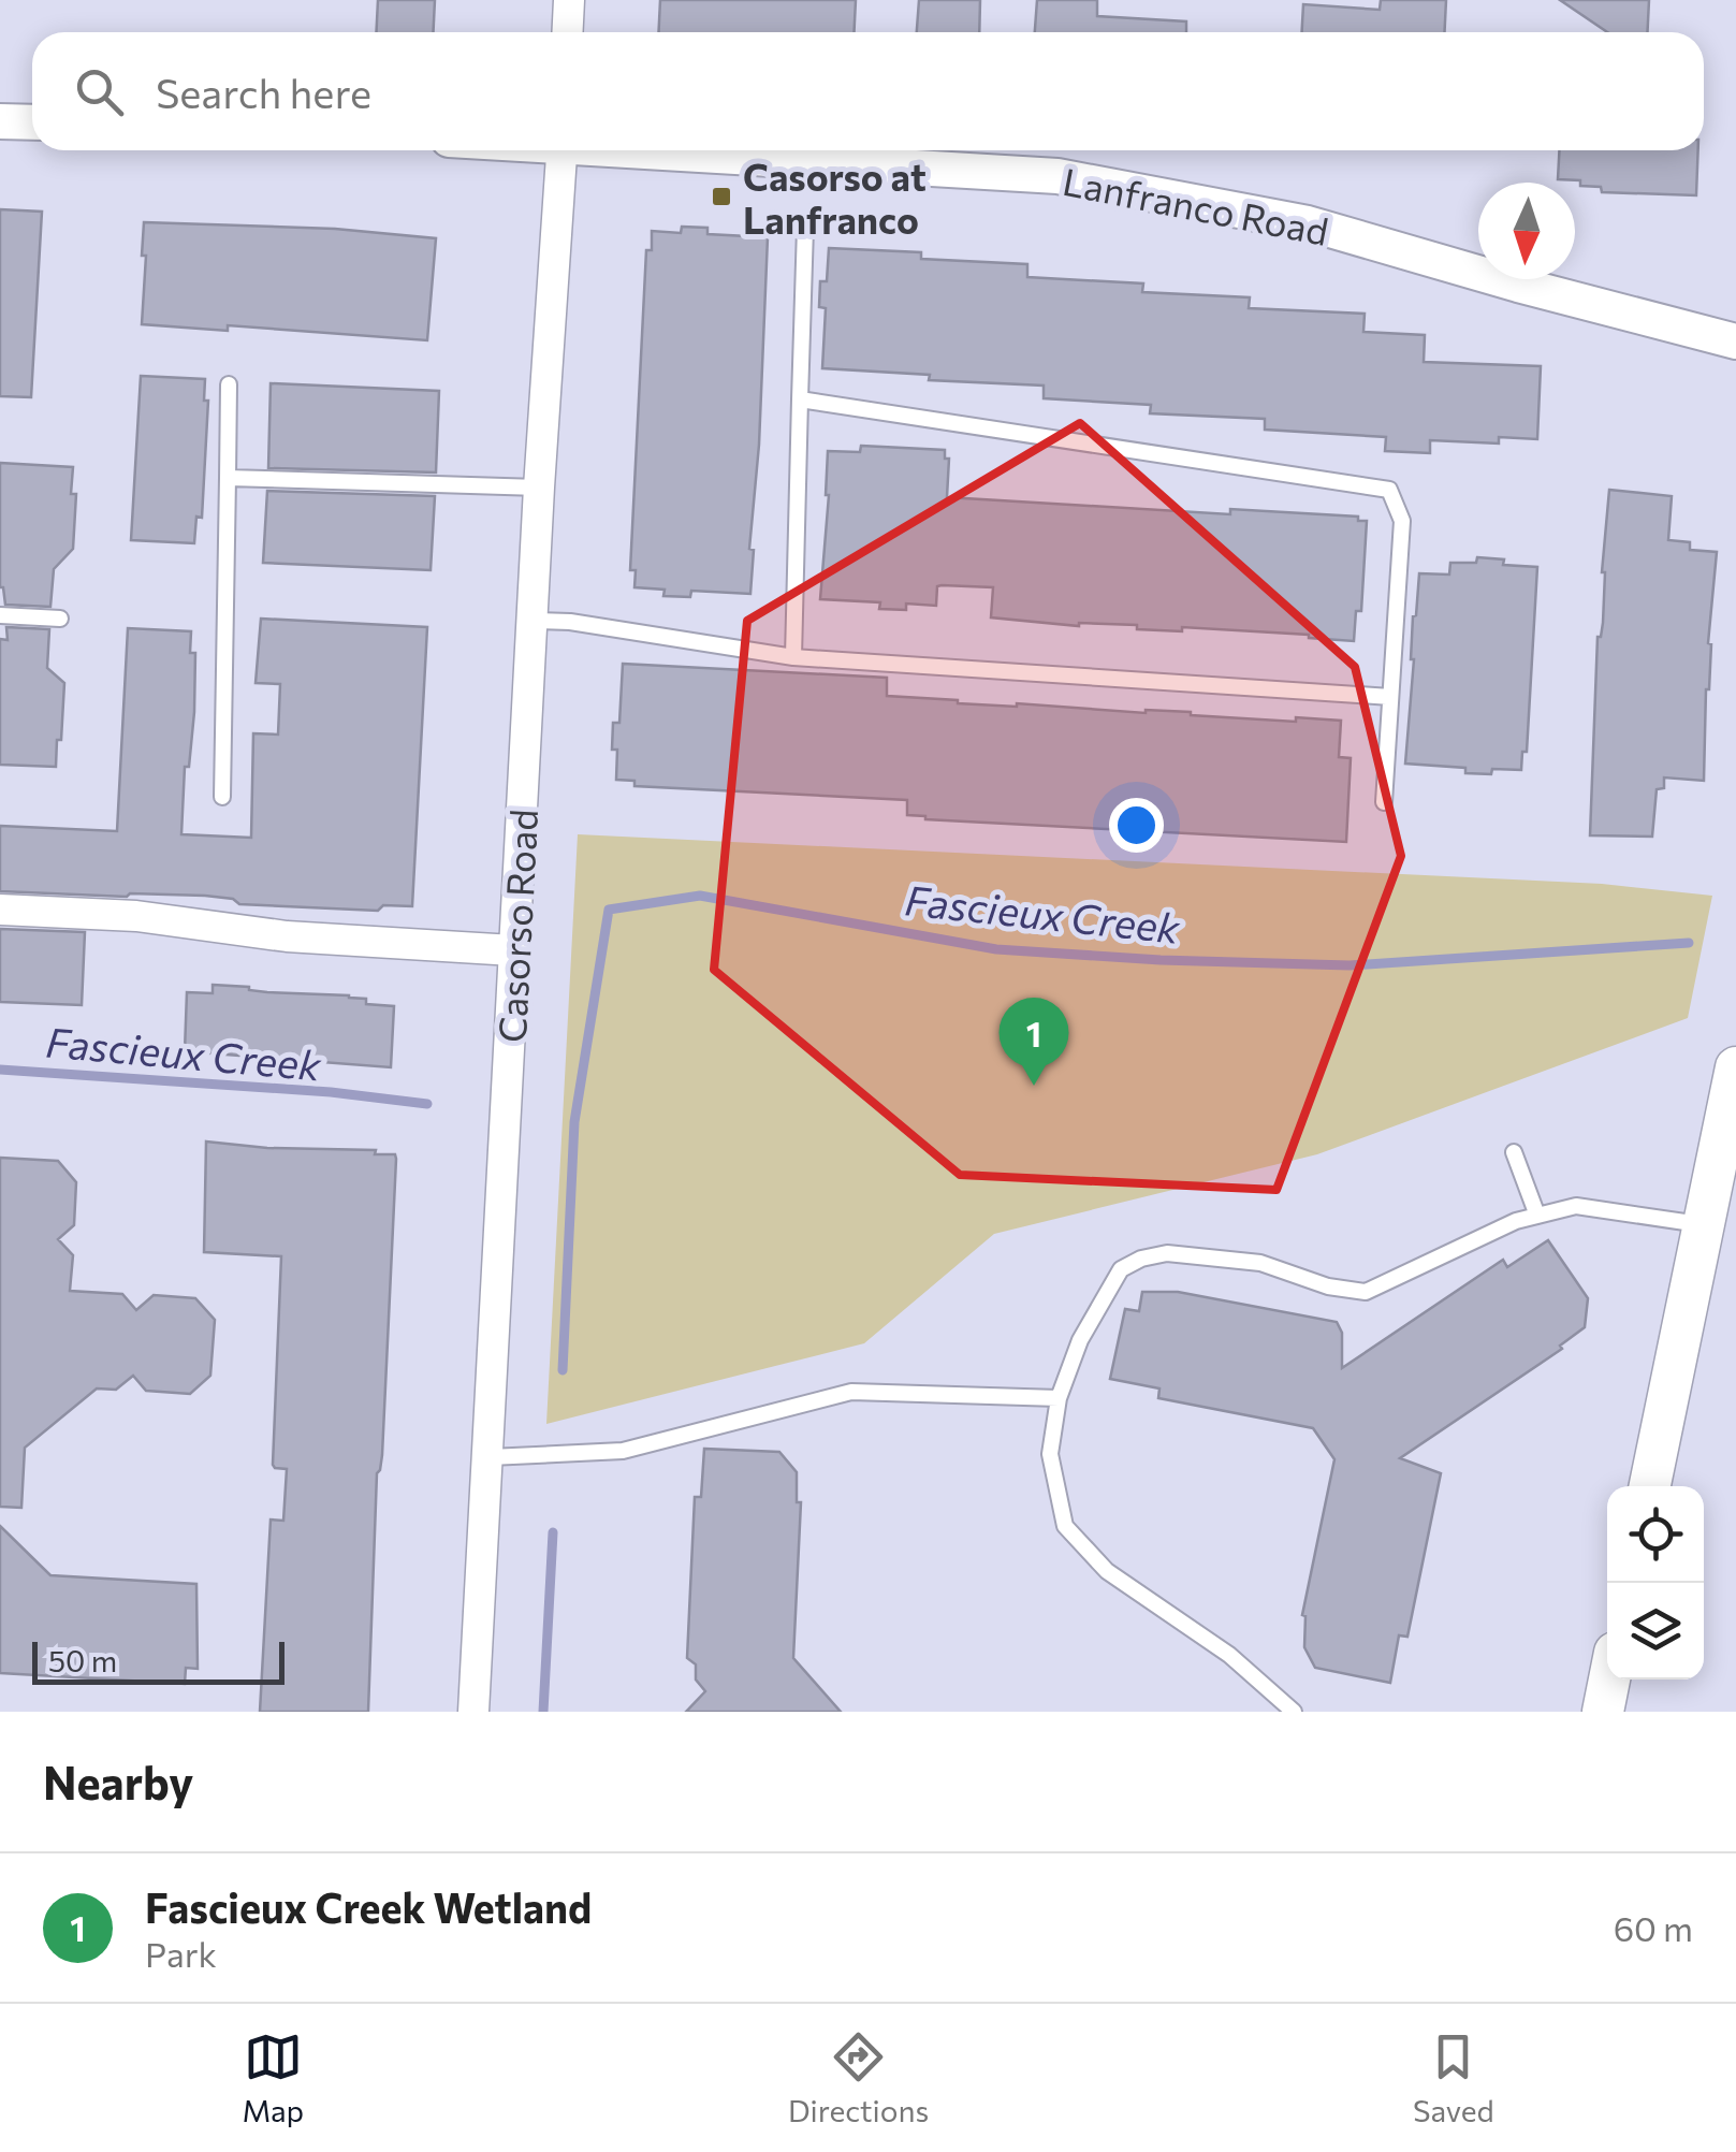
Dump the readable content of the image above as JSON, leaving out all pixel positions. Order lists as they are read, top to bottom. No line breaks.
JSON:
{"streets":{"street":["Lanfranco Road","Casorso Road"]},"water":["Fascieux Creek"],"places":{"transit":["Casorso at Lanfranco"]},"scale_bar":"50 m","north":"bottom","page":{"search":"Search here","pins":"1","scale":"50 m","heading":"Nearby","list":[{"mark":"1","name":"Fascieux Creek Wetland","note":"Park","value":"60 m"}],"nav":["Map","Directions","Saved"]}}
